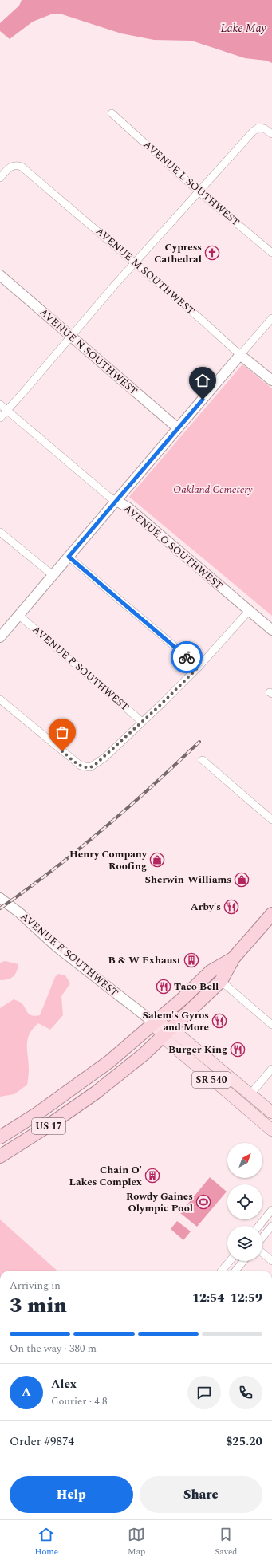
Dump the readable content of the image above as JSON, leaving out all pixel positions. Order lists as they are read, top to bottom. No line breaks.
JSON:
{"streets":{"highway":["US 17"],"main road":["SR 540"],"street":["AVENUE L SOUTHWEST","AVENUE M SOUTHWEST","AVENUE N SOUTHWEST","AVENUE O SOUTHWEST","AVENUE P SOUTHWEST","AVENUE R SOUTHWEST"]},"crossings":[["AVENUE R SOUTHWEST","SR 540"],["AVENUE R SOUTHWEST","US 17"],["SR 540","US 17"]],"water":["Lake May"],"parks":["Oakland Cemetery"],"places":{"church":["Cypress Cathedral"],"shop":["Henry Company Roofing","Sherwin-Williams"],"restaurant":["Arby's","Taco Bell","Salem's Gyros and More","Burger King"],"building":["B & W Exhaust","Chain O' Lakes Complex"],"sports":["Rowdy Gaines Olympic Pool"]},"north":"top right","page":{"heading":["3 min","Arriving in","12:54–12:59"],"panel":["Alex","Courier · 4.8","Order #9874","$25.20"],"bar":"On the way · 380 m","round":"A","buttons":["Help","Share"],"tabs":["Home","Map","Saved"]}}
